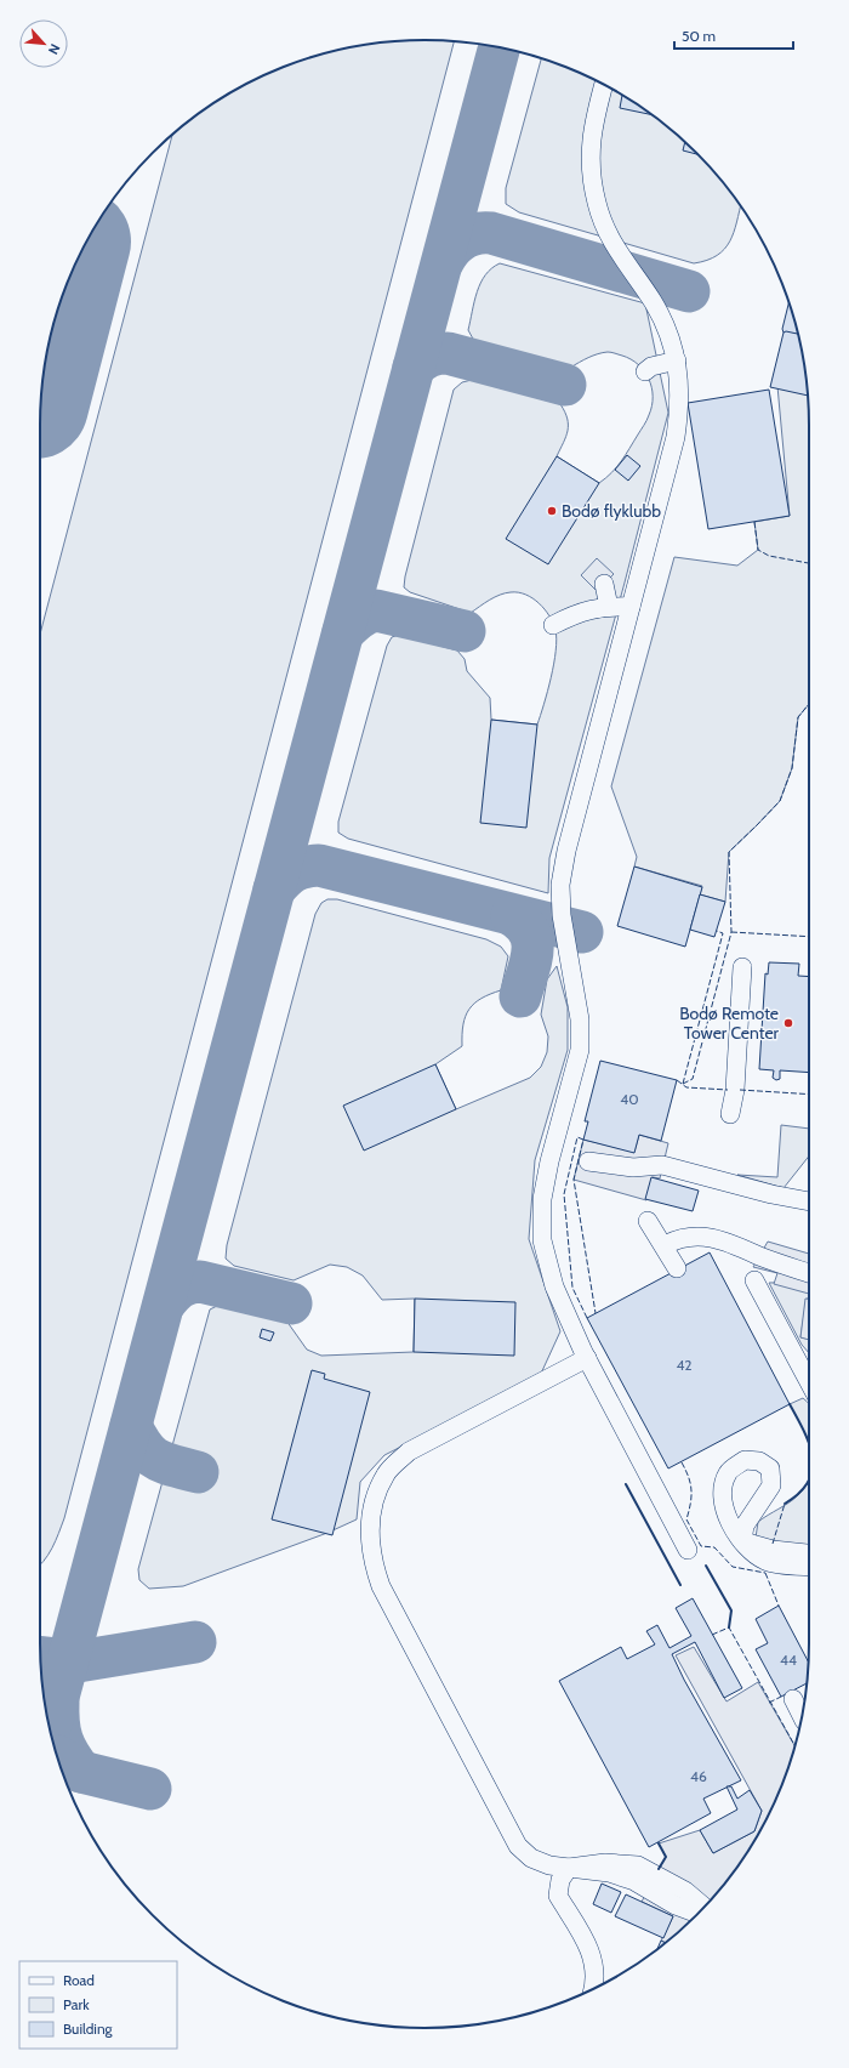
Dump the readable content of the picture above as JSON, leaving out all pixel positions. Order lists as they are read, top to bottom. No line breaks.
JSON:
{"places":["Bodø flyklubb","Bodø Remote Tower Center"],"house_numbers":["40","42","44","46"],"legend":["Road","Park","Building"],"scale_bar":"50 m","north":"bottom right"}
